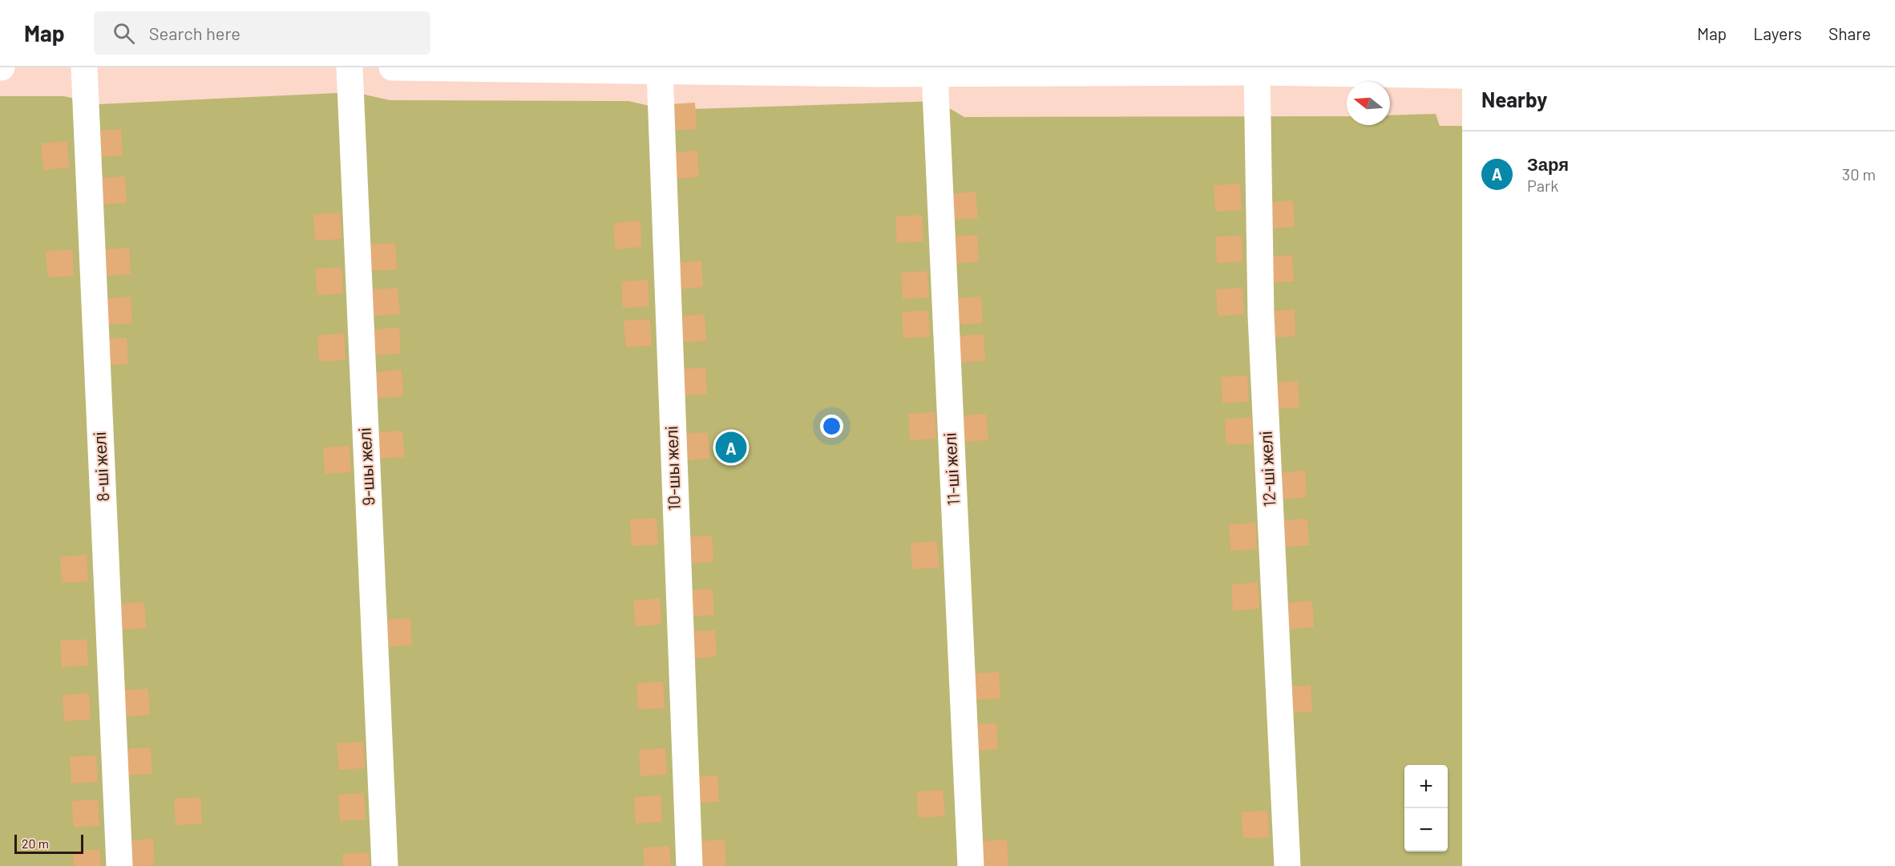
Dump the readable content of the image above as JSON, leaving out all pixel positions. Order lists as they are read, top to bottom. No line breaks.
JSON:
{"streets":{"street":["8-ші желі","9-шы желі","10-шы желі","11-ші желі","12-ші желі"]},"scale_bar":"20 m","north":"left","page":{"header":"Map","search":"Search here","nav":["Map","Layers","Share"],"heading":"Nearby","list":[{"mark":"A","name":"Заря","note":"Park","value":"30 m"}],"pins":"A","map_buttons":["+","−"],"scale":"20 m"}}
